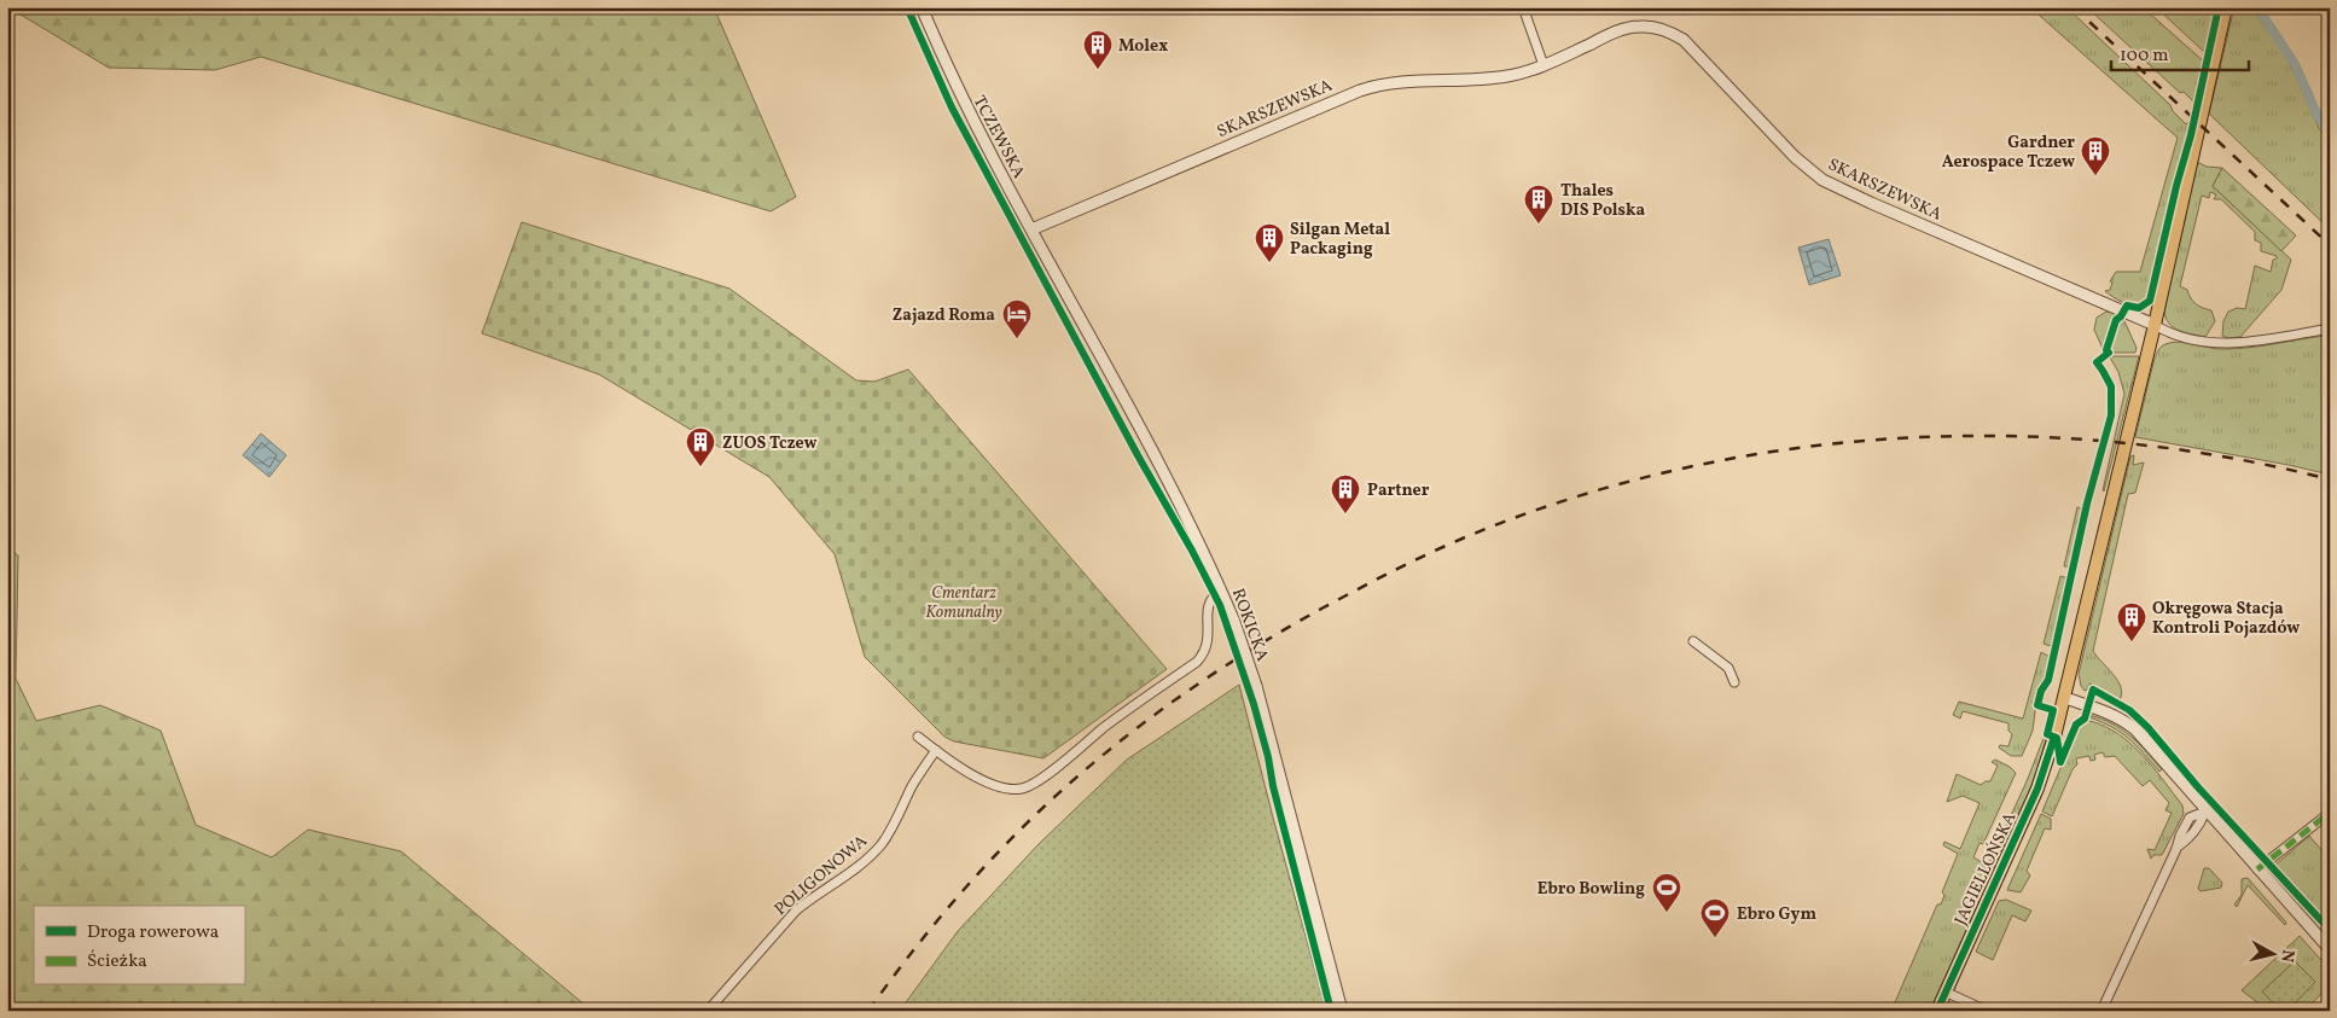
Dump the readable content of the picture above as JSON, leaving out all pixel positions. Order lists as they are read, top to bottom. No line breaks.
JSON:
{"streets":{"main road":["JAGIELLOŃSKA"],"street":["SKARSZEWSKA","TCZEWSKA","ROKICKA","POLIGONOWA"]},"crossings":[["SKARSZEWSKA","TCZEWSKA"],["SKARSZEWSKA","JAGIELLOŃSKA"],["TCZEWSKA","ROKICKA"]],"parks":["Cmentarz Komunalny"],"places":{"building":["Molex","Gardner Aerospace Tczew","Thales DIS Polska","Silgan Metal Packaging","ZUOS Tczew","Partner","Okręgowa Stacja Kontroli Pojazdów"],"hotel":["Zajazd Roma"],"sports":["Ebro Bowling","Ebro Gym"]},"legend":["Droga rowerowa","Ścieżka"],"scale_bar":"100 m","north":"right"}
